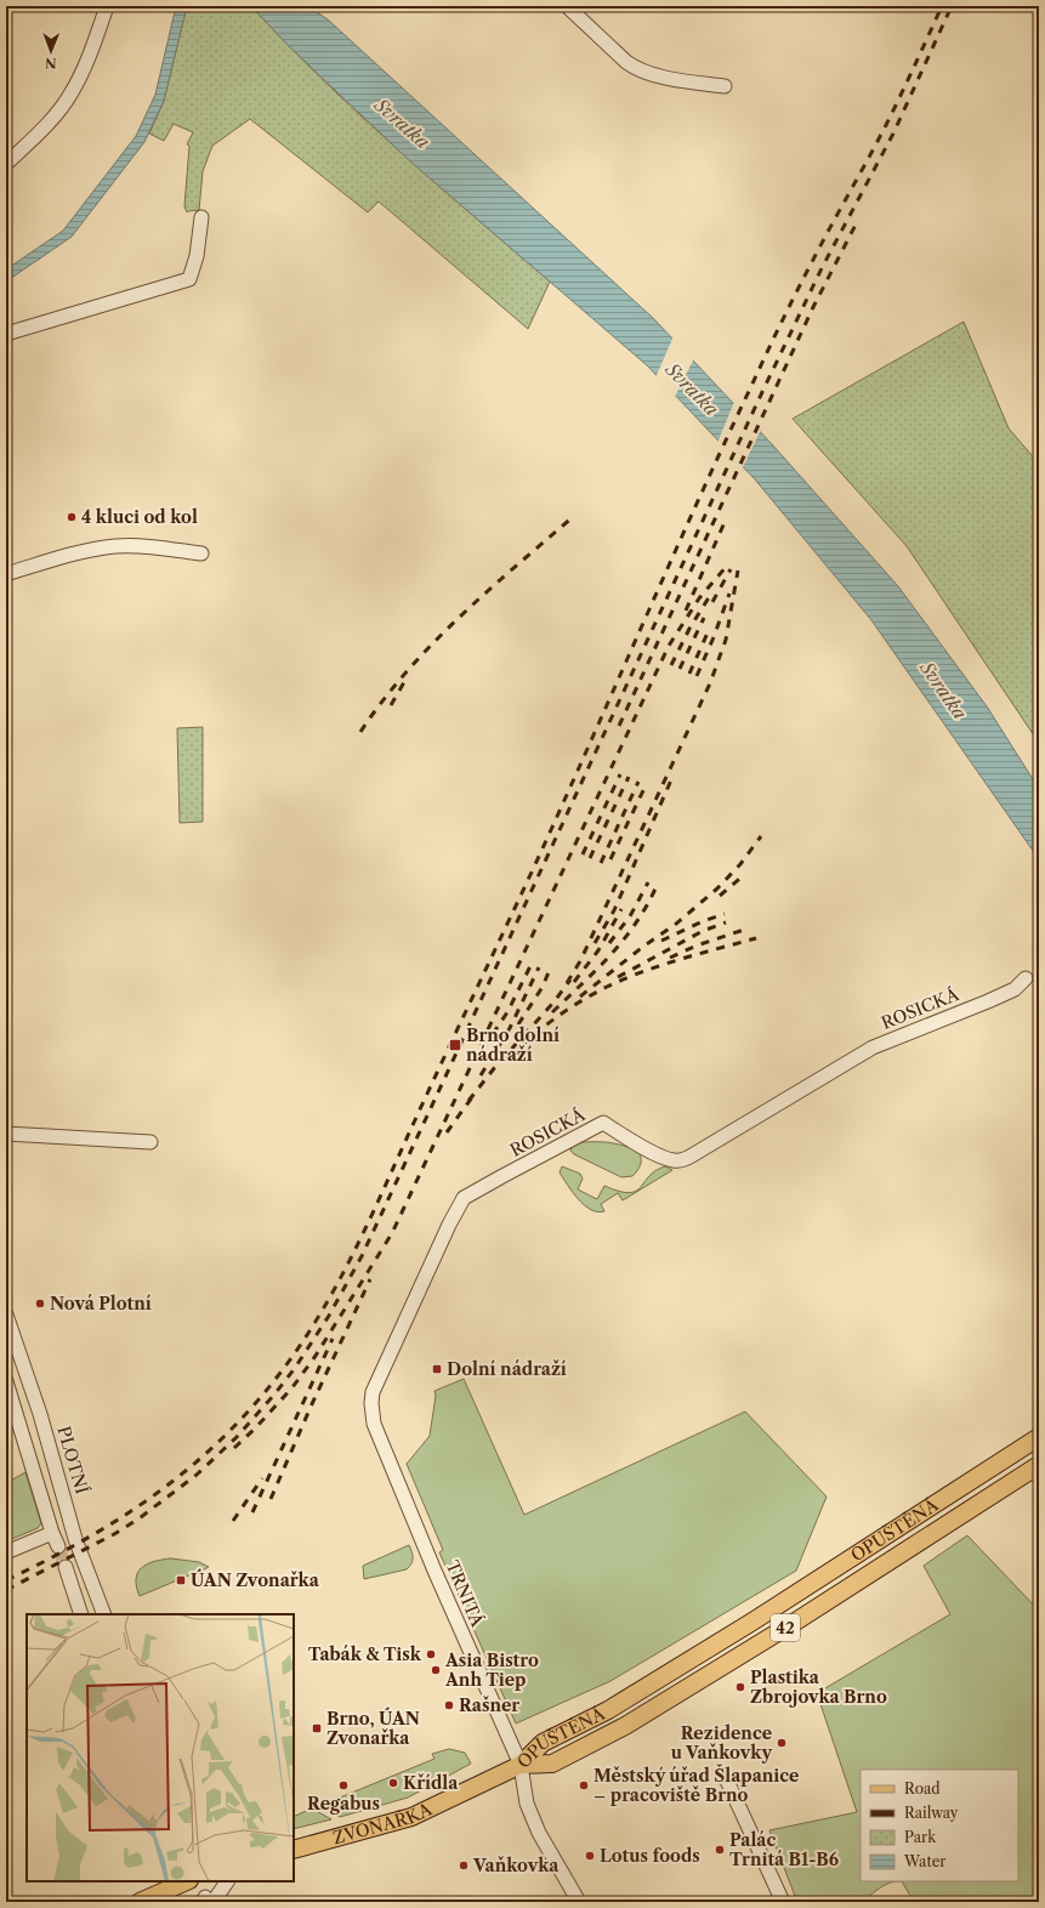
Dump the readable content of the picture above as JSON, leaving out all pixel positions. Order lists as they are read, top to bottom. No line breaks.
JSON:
{"streets":{"main road":["OPUŠTĚNÁ","42","ZVONAŘKA"],"street":["ROSICKÁ","PLOTNÍ","TRNITÁ"]},"crossings":[["ROSICKÁ","TRNITÁ"],["OPUŠTĚNÁ","TRNITÁ"],["OPUŠTĚNÁ","ZVONAŘKA"],["TRNITÁ","ZVONAŘKA"]],"water":["Svratka"],"places":{"other":["4 kluci od kol","Nová Plotní","Tabák & Tisk","Asia Bistro Anh Tiep","Plastika Zbrojovka Brno","Rašner","Rezidence u Vaňkovky","Křídla","Regabus","Městský úřad Šlapanice – pracoviště Brno","Palác Trnitá B1-B6","Lotus foods","Vaňkovka"],"transit":["Brno dolní nádraží","Dolní nádraží","ÚAN Zvonařka","Brno, ÚAN Zvonařka"]},"legend":["Road","Railway","Park","Water"],"north":"bottom"}
